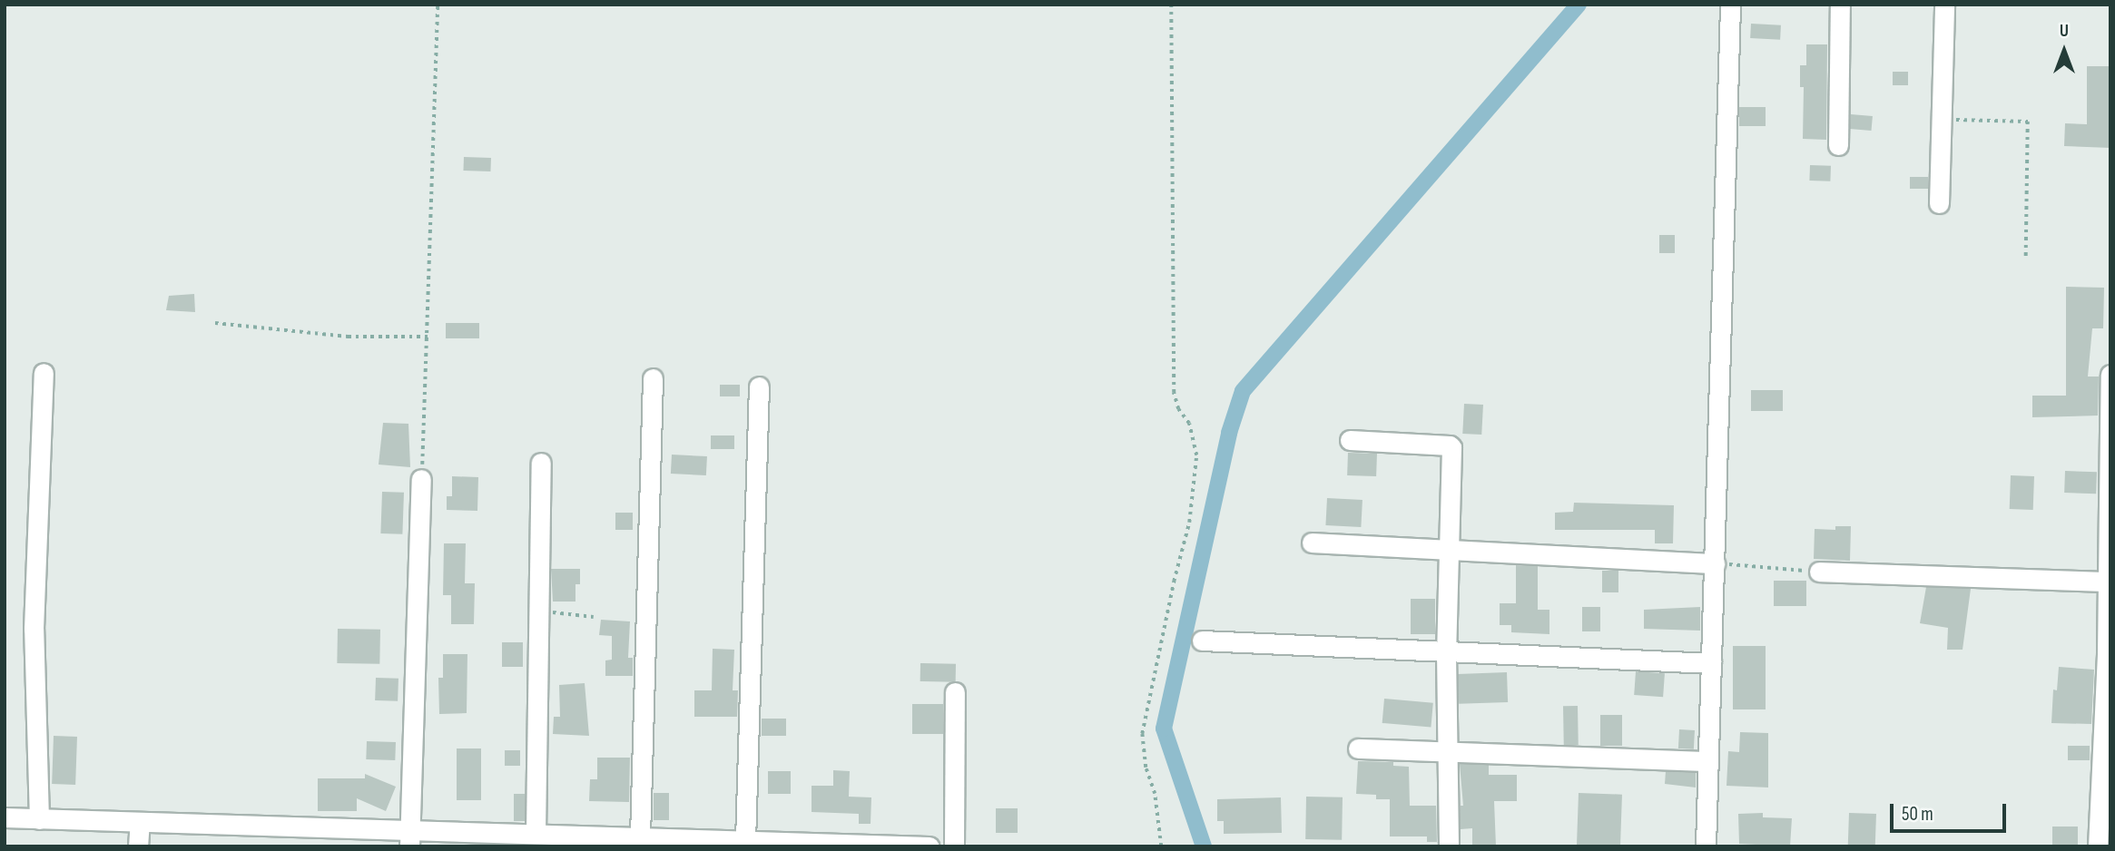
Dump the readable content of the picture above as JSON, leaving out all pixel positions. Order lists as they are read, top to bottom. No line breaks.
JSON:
{"scale_bar":"50 m","north":"top"}
